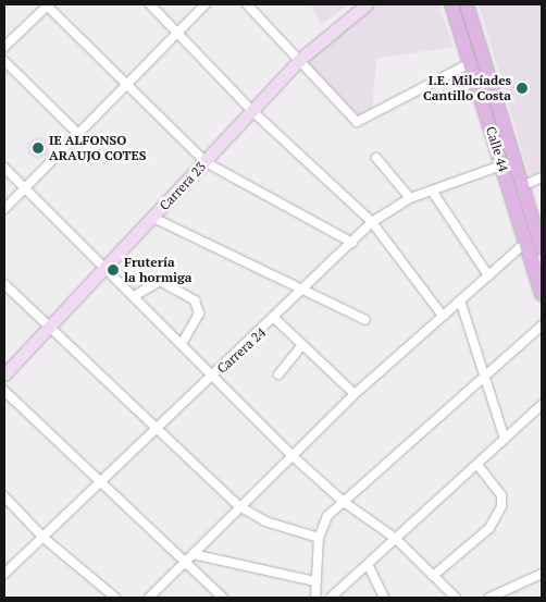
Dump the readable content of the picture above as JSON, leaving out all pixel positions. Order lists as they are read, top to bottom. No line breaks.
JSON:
{"streets":{"main road":["Calle 44"],"street":["Carrera 23","Carrera 24"]},"crossings":[["Calle 44","Carrera 24"]],"places":["I.E. Milcíades Cantillo Costa","IE ALFONSO ARAUJO COTES","Frutería la hormiga"]}
